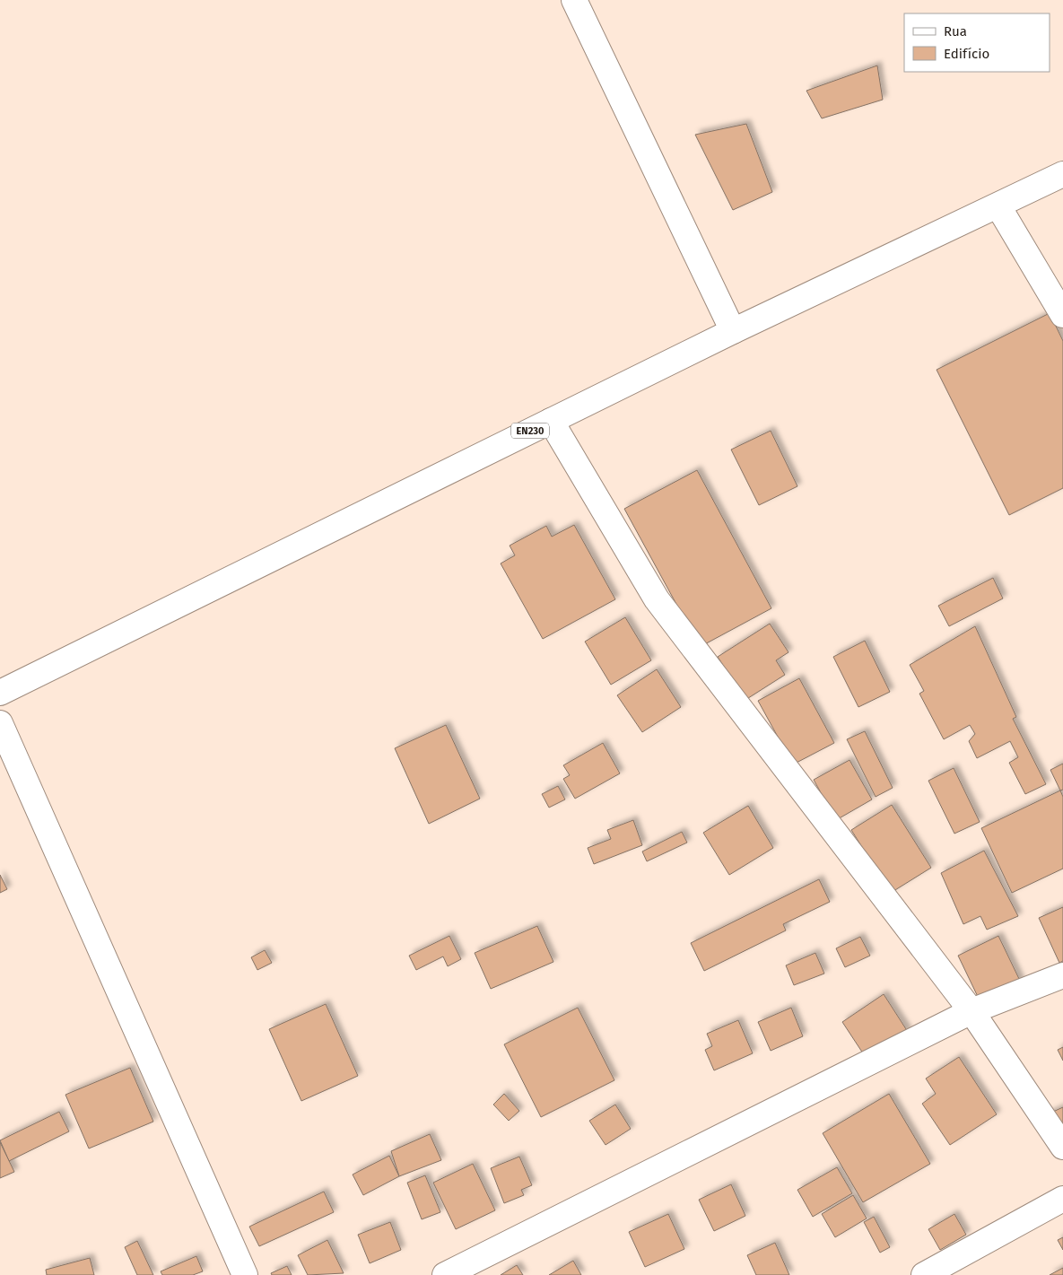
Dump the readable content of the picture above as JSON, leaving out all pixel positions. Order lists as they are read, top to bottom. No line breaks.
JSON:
{"streets":{"street":["EN230"]},"legend":["Rua","Edifício"]}
